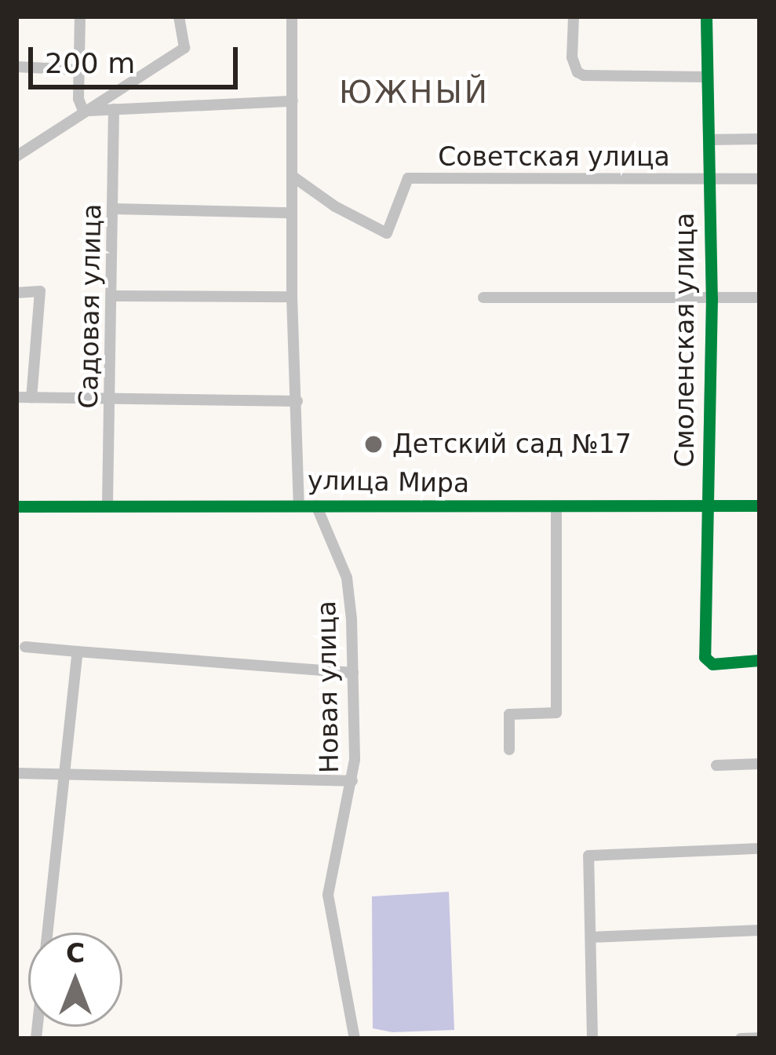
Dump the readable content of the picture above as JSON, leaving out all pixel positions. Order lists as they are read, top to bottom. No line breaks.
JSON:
{"streets":{"street":["Советская улица","Садовая улица","Смоленская улица","улица Мира","Новая улица"]},"crossings":[["Советская улица","Смоленская улица"],["Садовая улица","улица Мира"],["Смоленская улица","улица Мира"],["улица Мира","Новая улица"]],"districts":["ЮЖНЫЙ"],"places":["Детский сад №17"],"scale_bar":"200 m","north":"top"}
